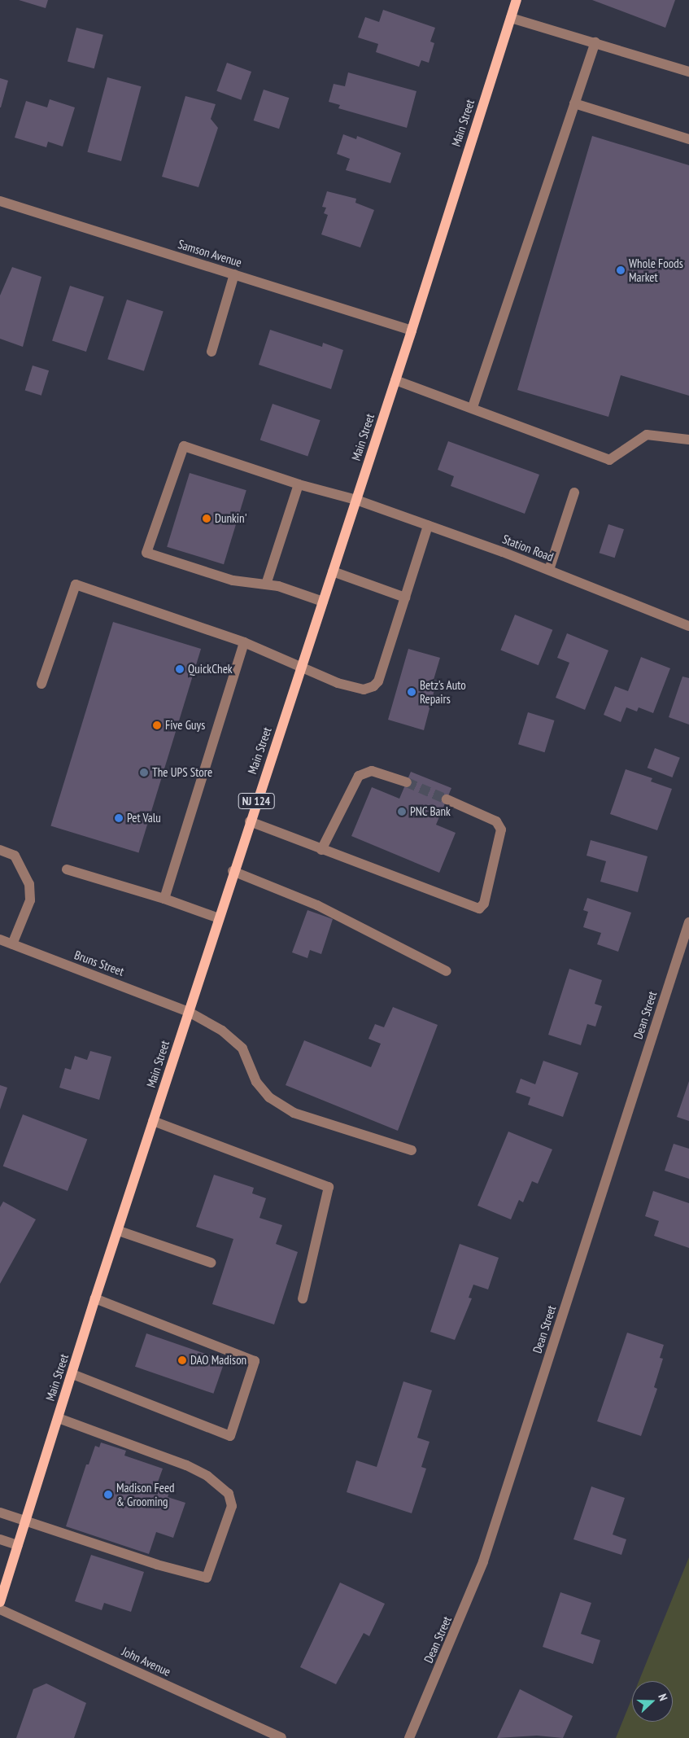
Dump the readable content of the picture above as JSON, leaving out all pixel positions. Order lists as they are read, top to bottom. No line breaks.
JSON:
{"streets":{"main road":["Main Street","NJ 124"],"street":["Samson Avenue","Station Road","Bruns Street","Dean Street","John Avenue"]},"crossings":[["Main Street","Samson Avenue"],["Main Street","Station Road"],["Main Street","Bruns Street"]],"places":["Whole Foods Market","Dunkin'","QuickChek","Betz's Auto Repairs","Five Guys","The UPS Store","PNC Bank","Pet Valu","DAO Madison","Madison Feed & Grooming"],"north":"right"}
